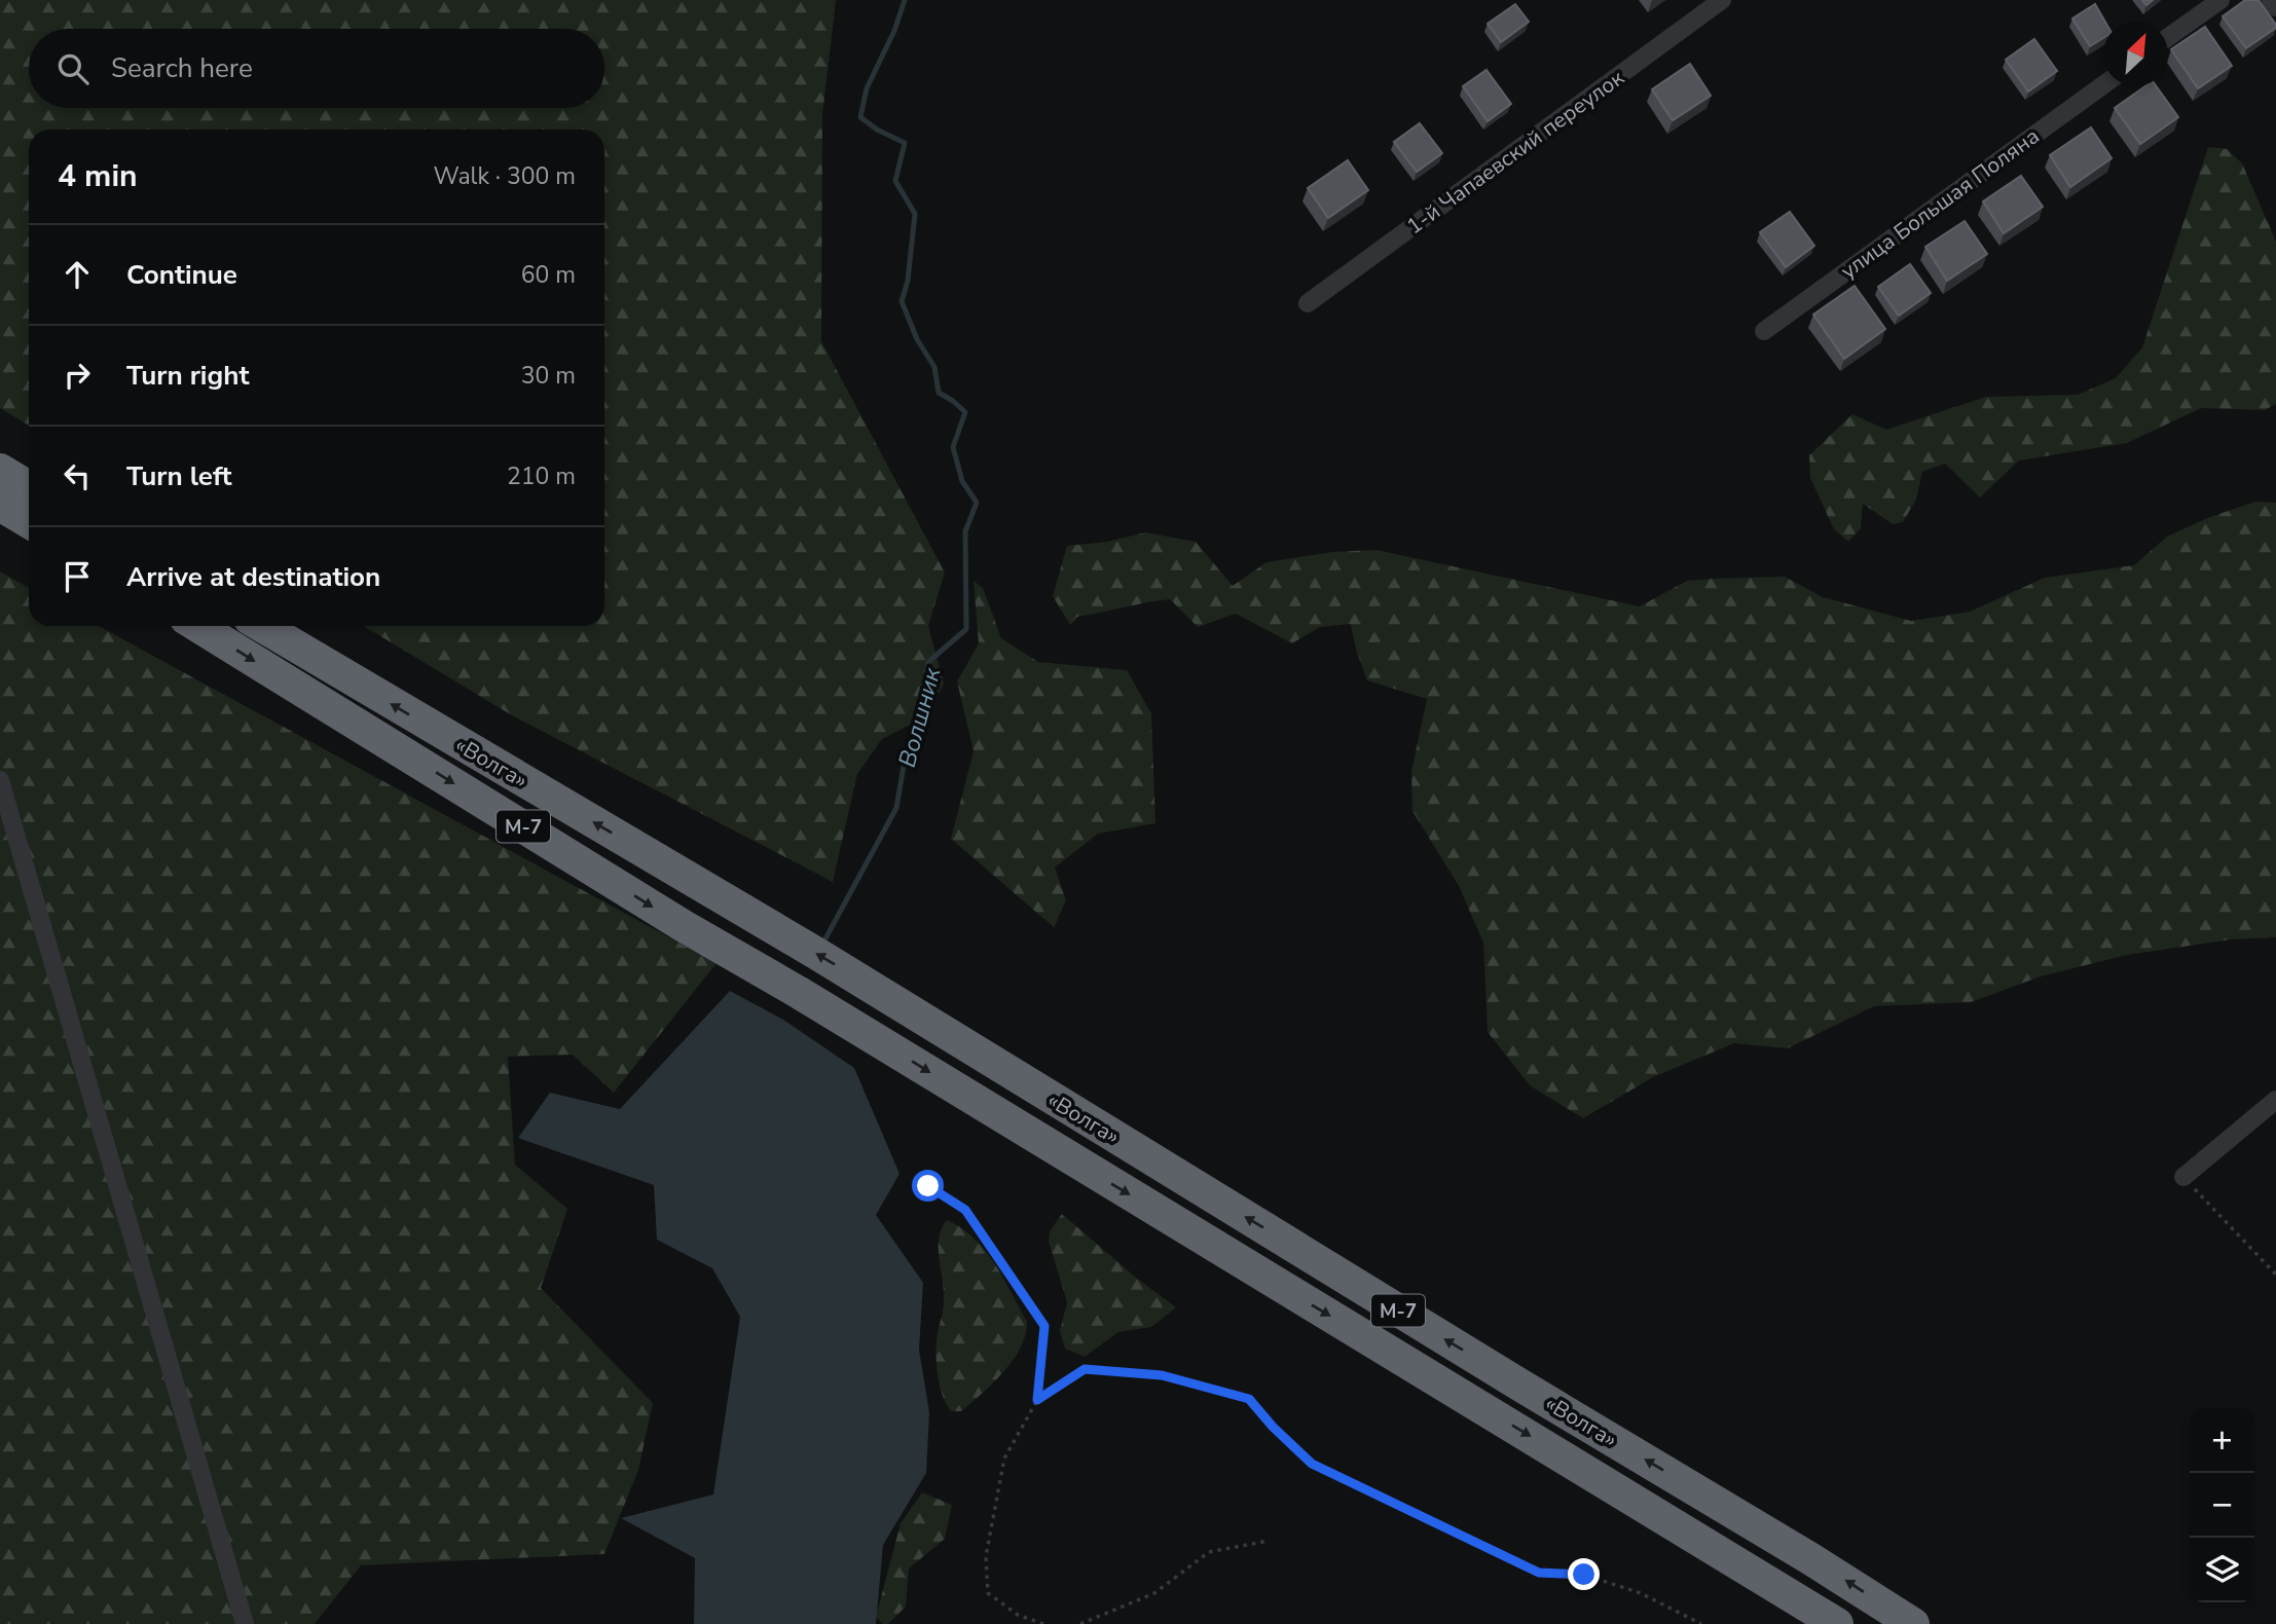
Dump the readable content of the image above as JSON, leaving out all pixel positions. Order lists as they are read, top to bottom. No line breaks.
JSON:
{"streets":{"highway":["«Волга»","М-7"],"street":["1-й Чапаевский переулок","улица Большая Поляна"]},"water":["Волшник"],"north":"top right","page":{"search":"Search here","heading":["4 min","Walk · 300 m"],"list":[["Continue","60 m"],["Turn right","30 m"],["Turn left","210 m"],"Arrive at destination"],"map_buttons":["+","−"]}}
